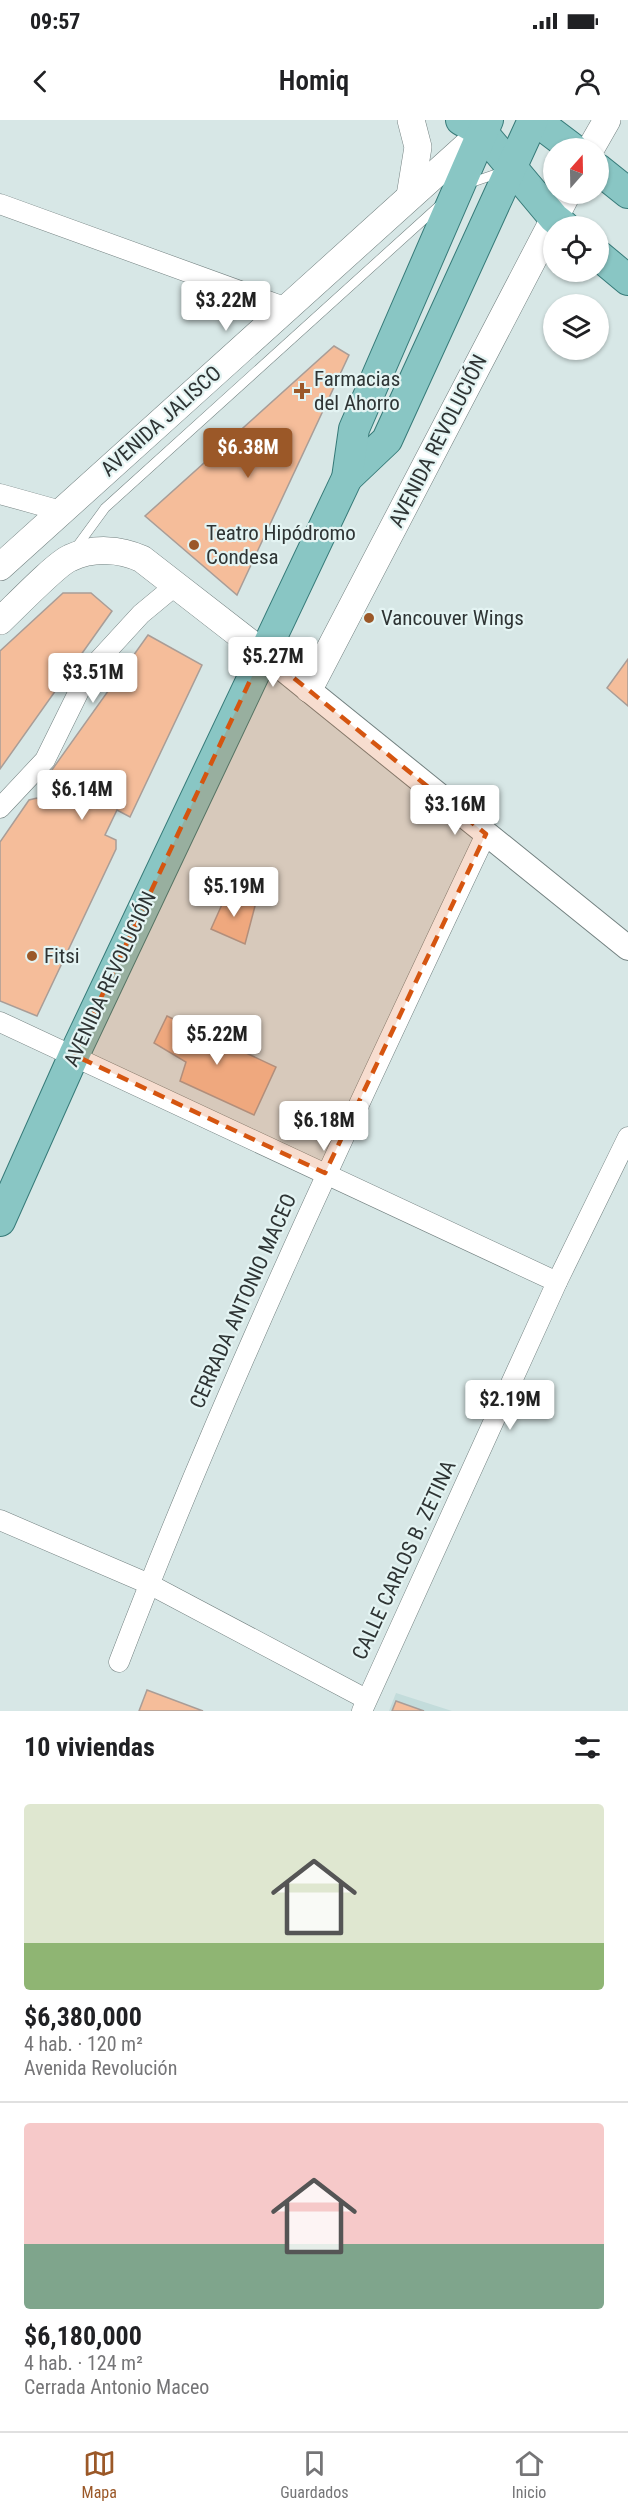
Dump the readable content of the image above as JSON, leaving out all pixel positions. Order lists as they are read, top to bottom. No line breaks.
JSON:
{"streets":{"main road":["AVENIDA JALISCO","AVENIDA REVOLUCIÓN"],"street":["CERRADA ANTONIO MACEO","CALLE CARLOS B. ZETINA"]},"crossings":[["AVENIDA JALISCO","AVENIDA REVOLUCIÓN"]],"places":{"health":["Farmacias del Ahorro"],"other":["Teatro Hipódromo Condesa","Vancouver Wings","Fitsi"]},"north":"top","page":{"status":"09:57","header":"Homiq","price":["$3.22M","$6.38M","$5.27M","$3.51M","$6.14M","$3.16M","$5.19M","$5.22M","$6.18M","$2.19M"],"heading":"10 viviendas","list":[{"name":"$6,380,000","note":"4 hab. · 120 m² · Avenida Revolución"},{"name":"$6,180,000","note":"4 hab. · 124 m² · Cerrada Antonio Maceo"}],"tabs":["Mapa","Guardados","Inicio"]}}
